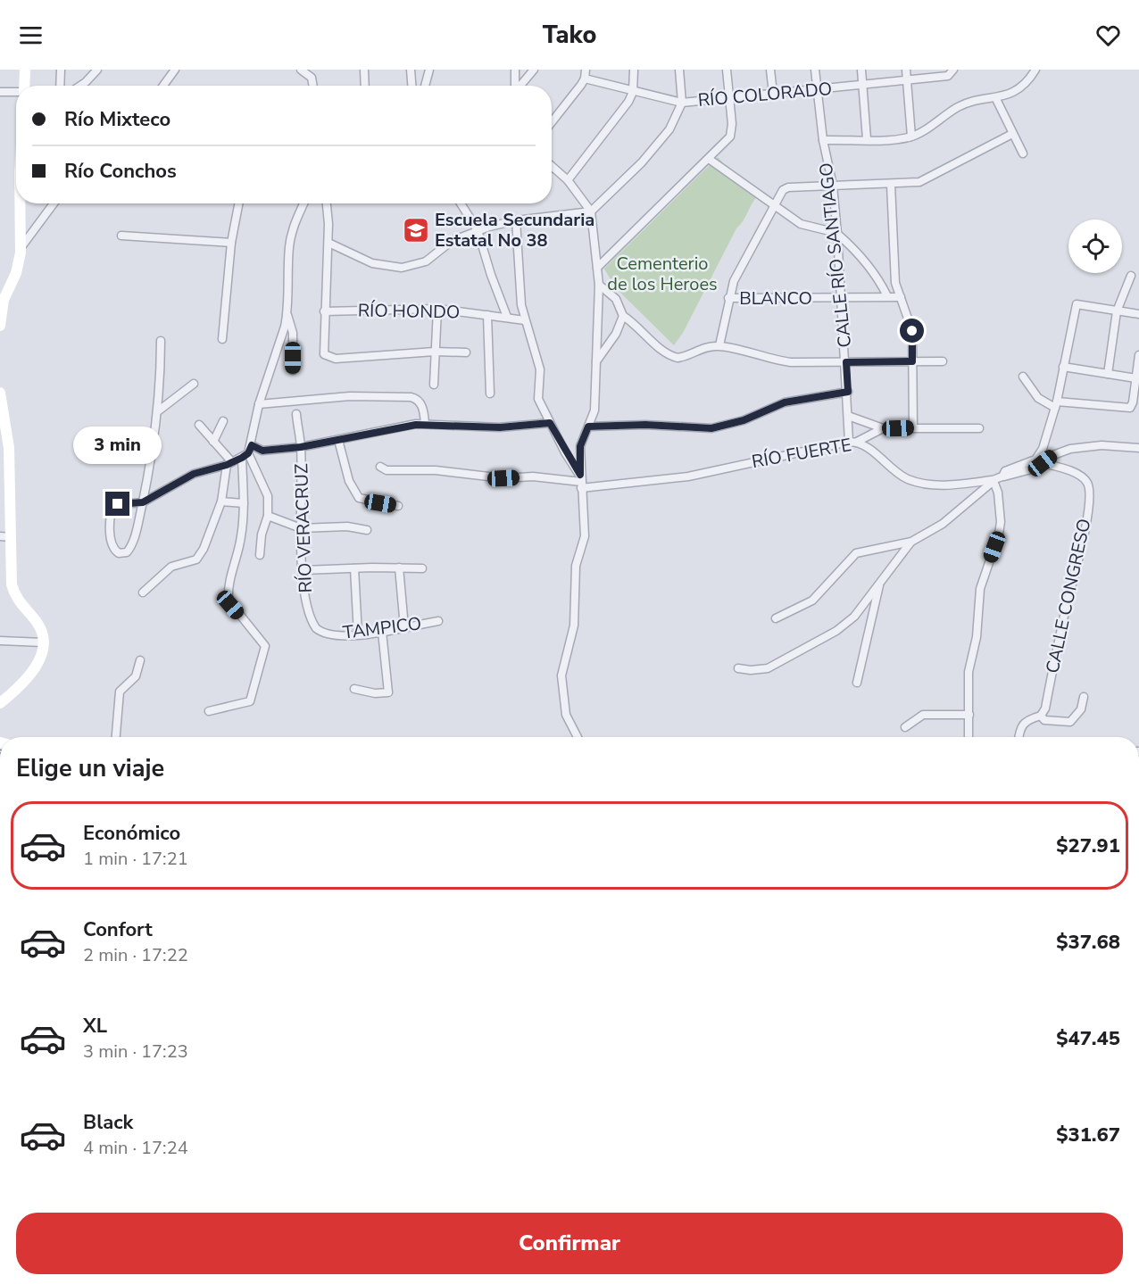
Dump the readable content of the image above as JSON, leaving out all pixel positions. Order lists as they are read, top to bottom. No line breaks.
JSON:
{"streets":{"street":["RÍO COLORADO","CALLE RÍO SANTIAGO","BLANCO","RÍO HONDO","RÍO FUERTE","RÍO VERACRUZ","CALLE CONGRESO","TAMPICO"]},"crossings":[["RÍO COLORADO","CALLE RÍO SANTIAGO"],["CALLE RÍO SANTIAGO","BLANCO"],["CALLE RÍO SANTIAGO","RÍO FUERTE"],["RÍO VERACRUZ","TAMPICO"]],"parks":["Cementerio de los Heroes"],"places":{"school or university":["Escuela Secundaria Estatal No 38"]},"page":{"header":"Tako","banner":["Río Mixteco","Río Conchos"],"bubble":"3 min","heading":"Elige un viaje","list":[{"name":"Económico","note":"1 min · 17:21","value":"$27.91"},{"name":"Confort","note":"2 min · 17:22","value":"$37.68"},{"name":"XL","note":"3 min · 17:23","value":"$47.45"},{"name":"Black","note":"4 min · 17:24","value":"$31.67"}],"buttons":"Confirmar"}}
